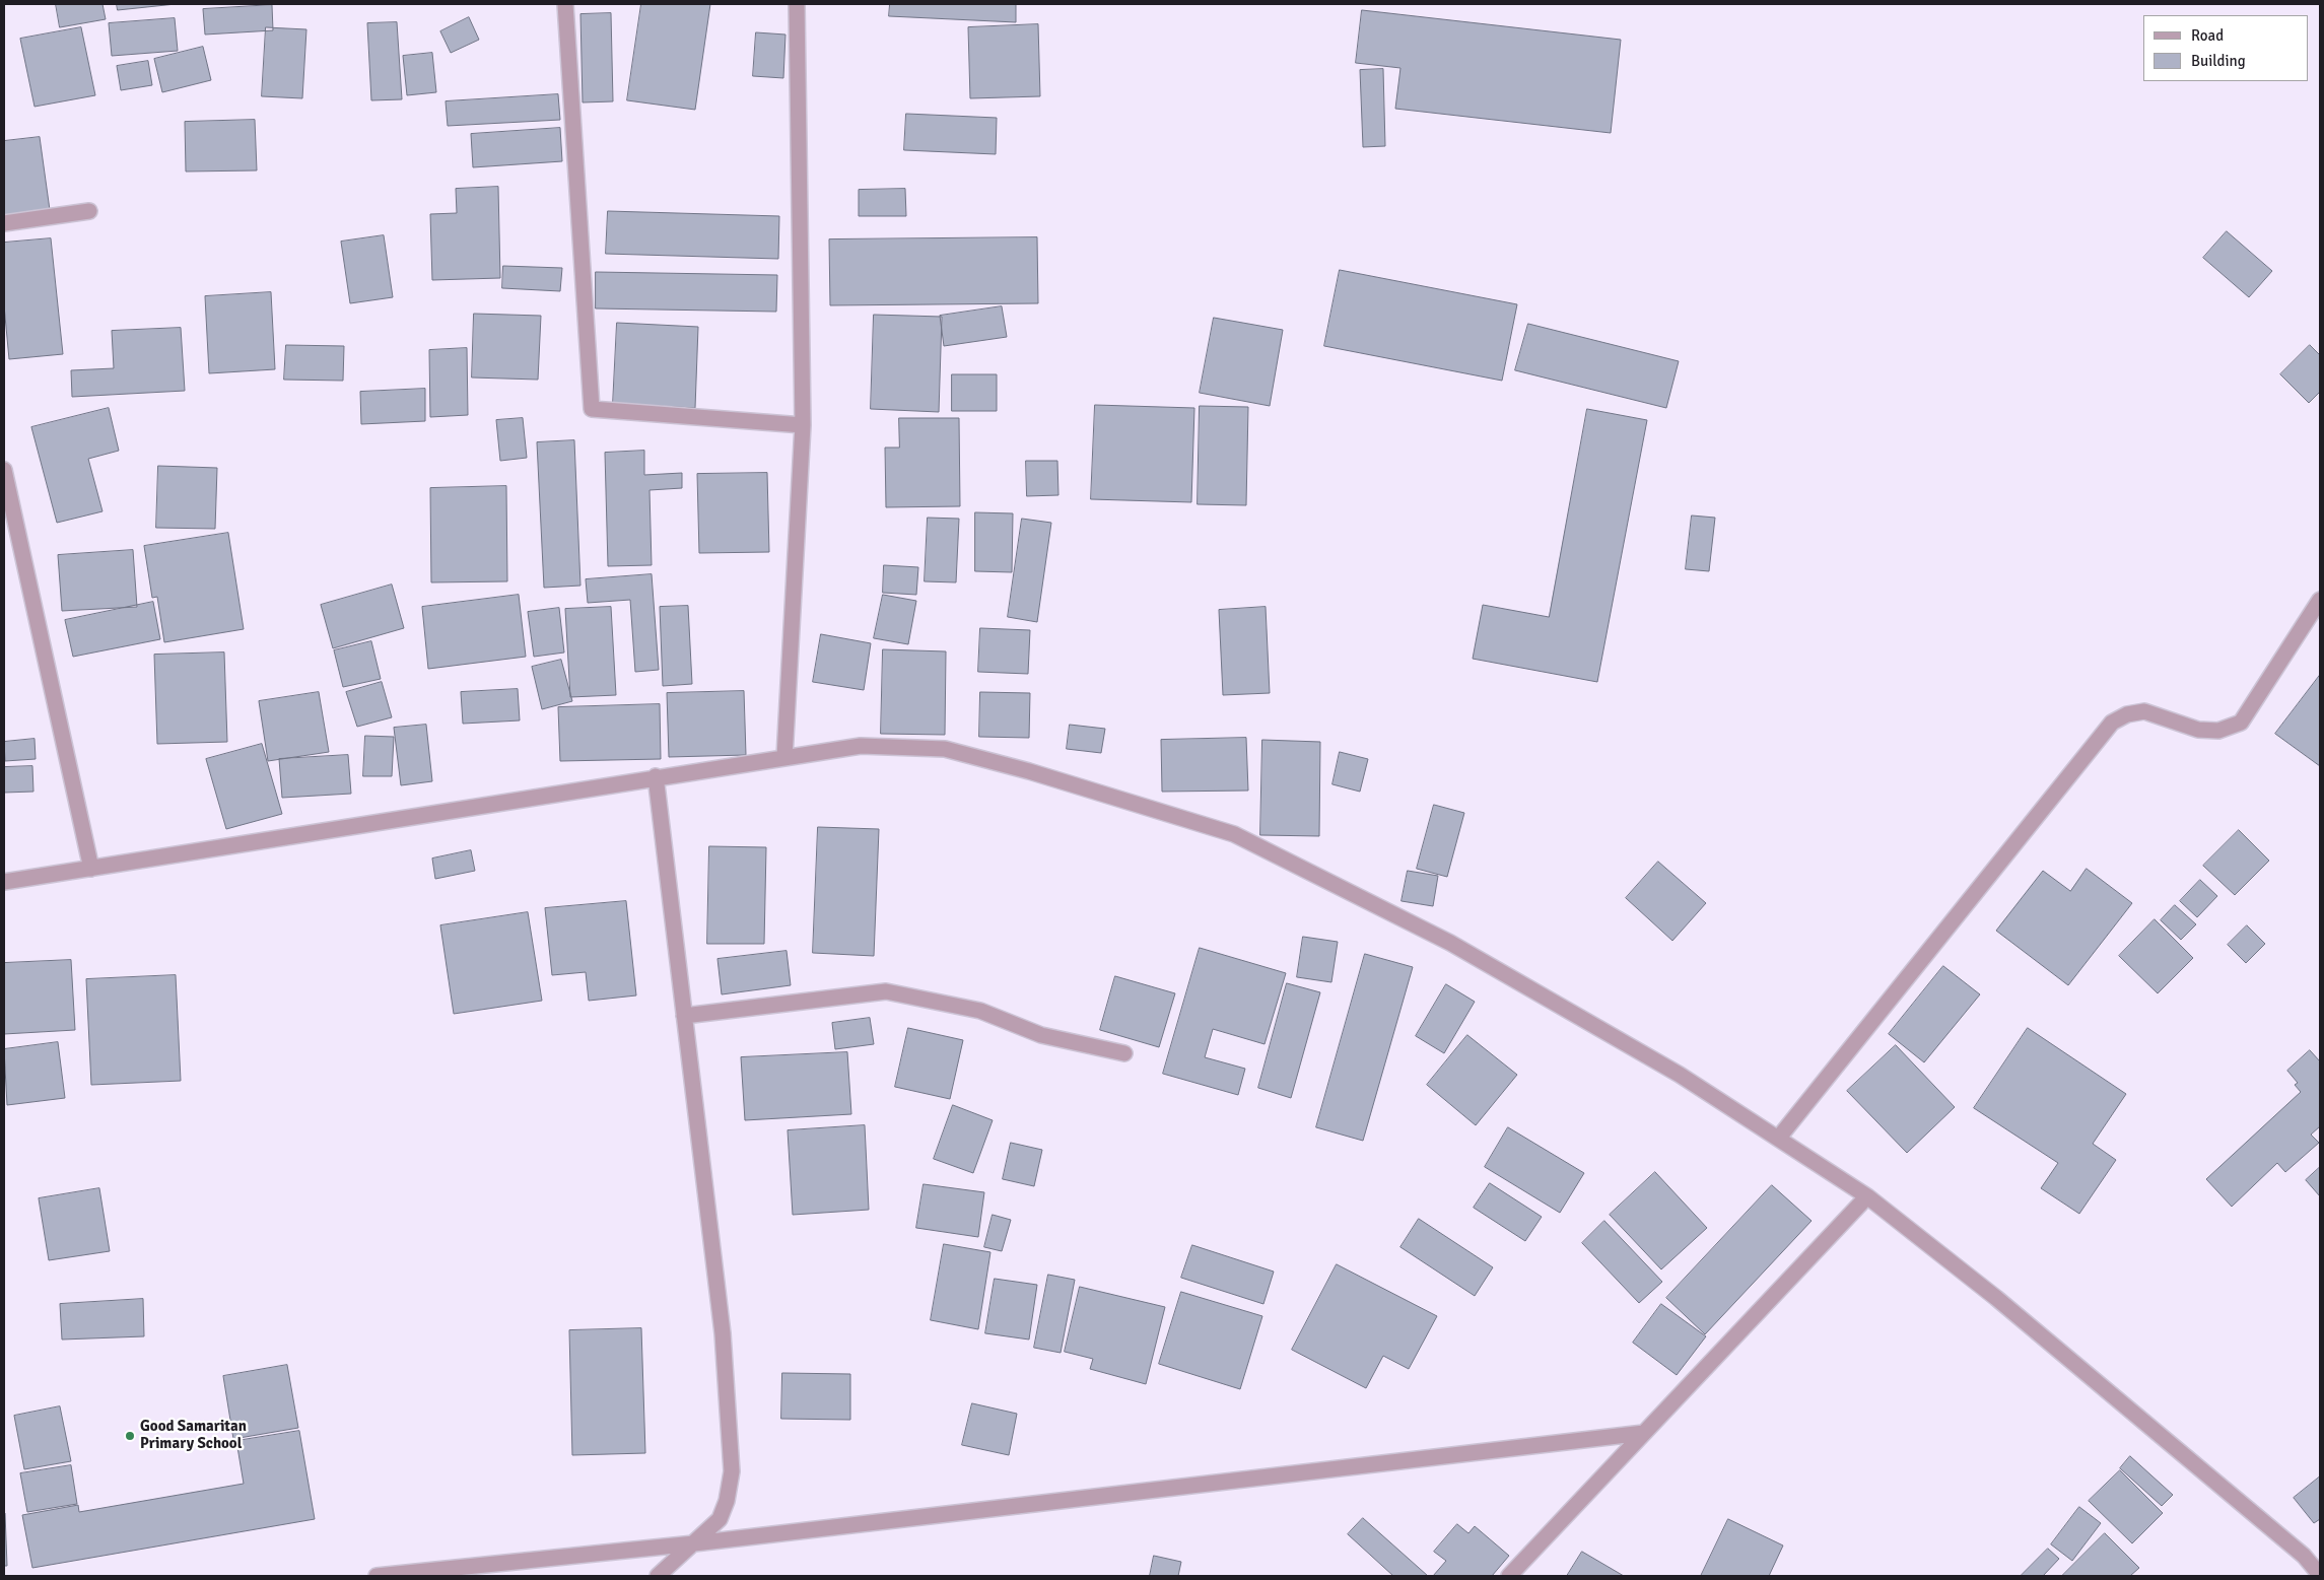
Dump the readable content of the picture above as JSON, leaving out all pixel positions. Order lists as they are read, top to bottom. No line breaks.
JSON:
{"places":["Good Samaritan Primary School"],"legend":["Road","Building"]}
